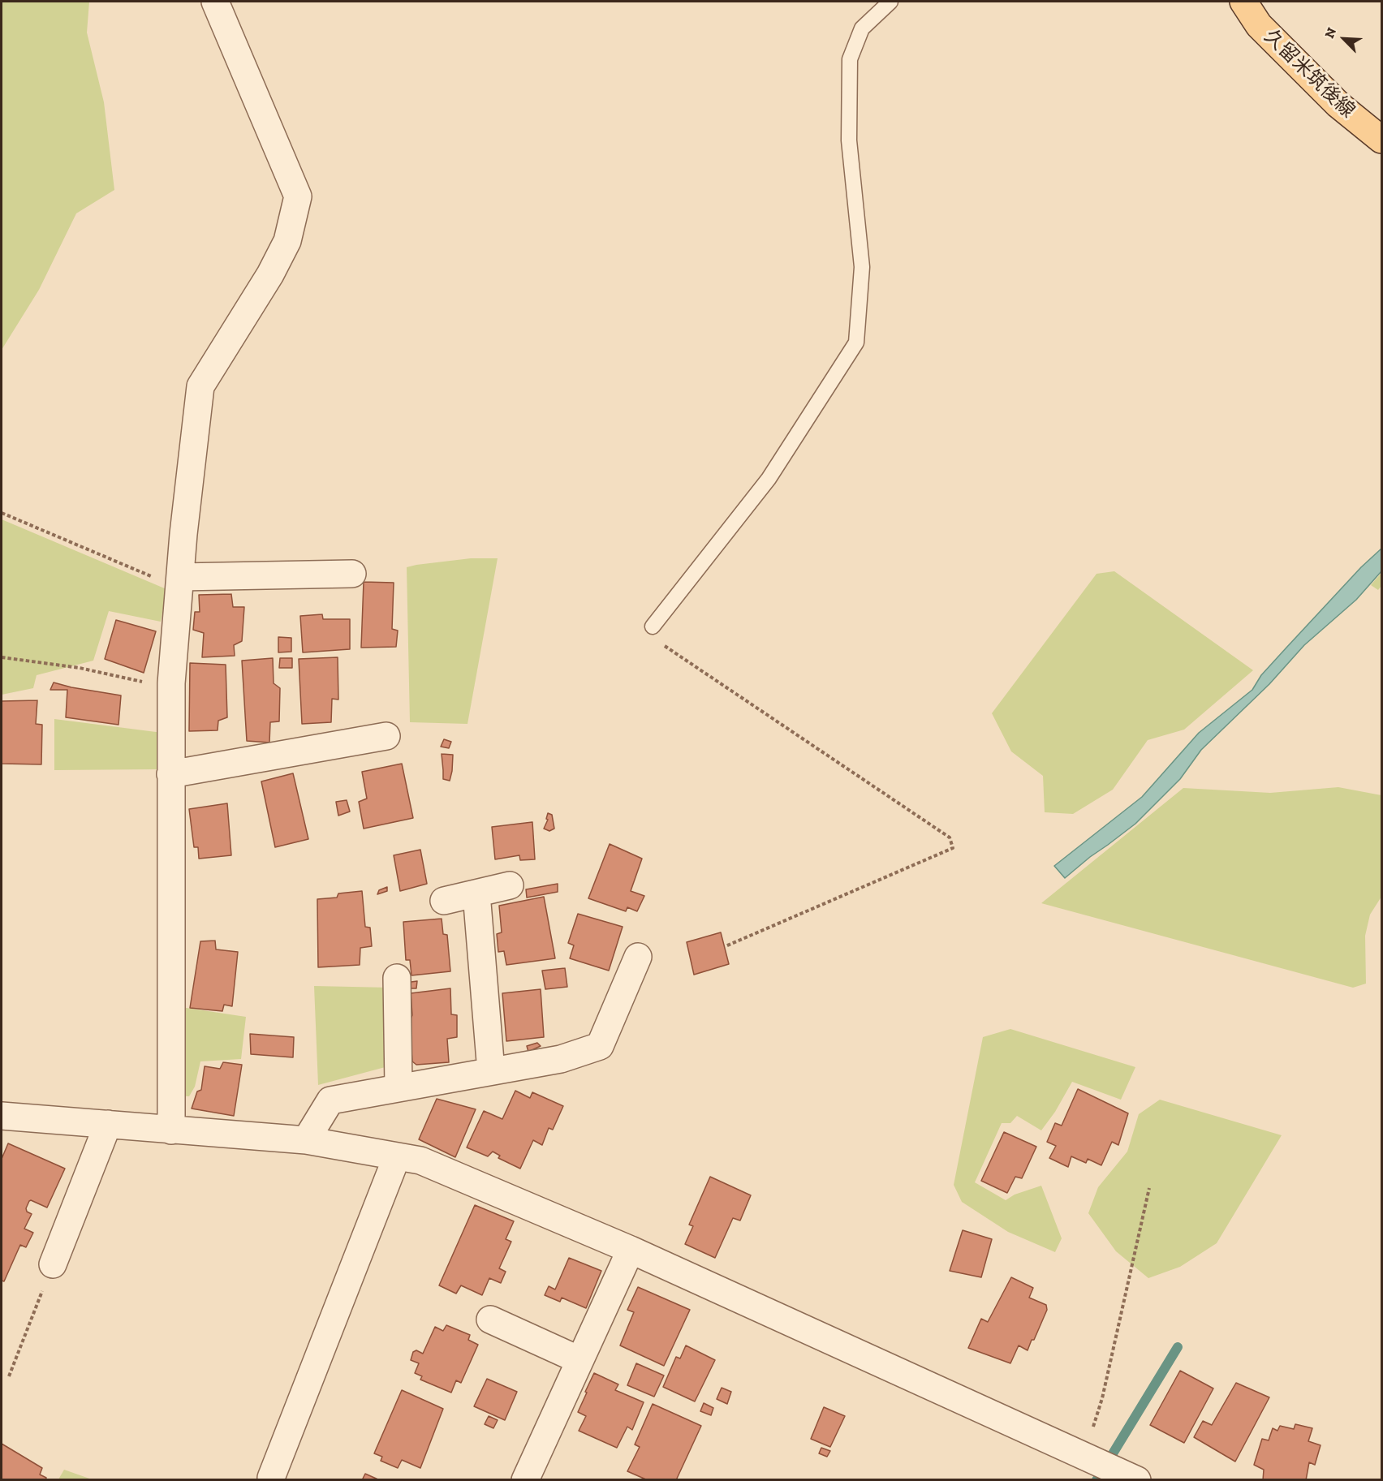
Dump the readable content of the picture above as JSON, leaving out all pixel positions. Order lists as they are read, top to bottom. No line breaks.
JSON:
{"streets":{"main road":["久留米筑後線"]},"north":"top left"}
